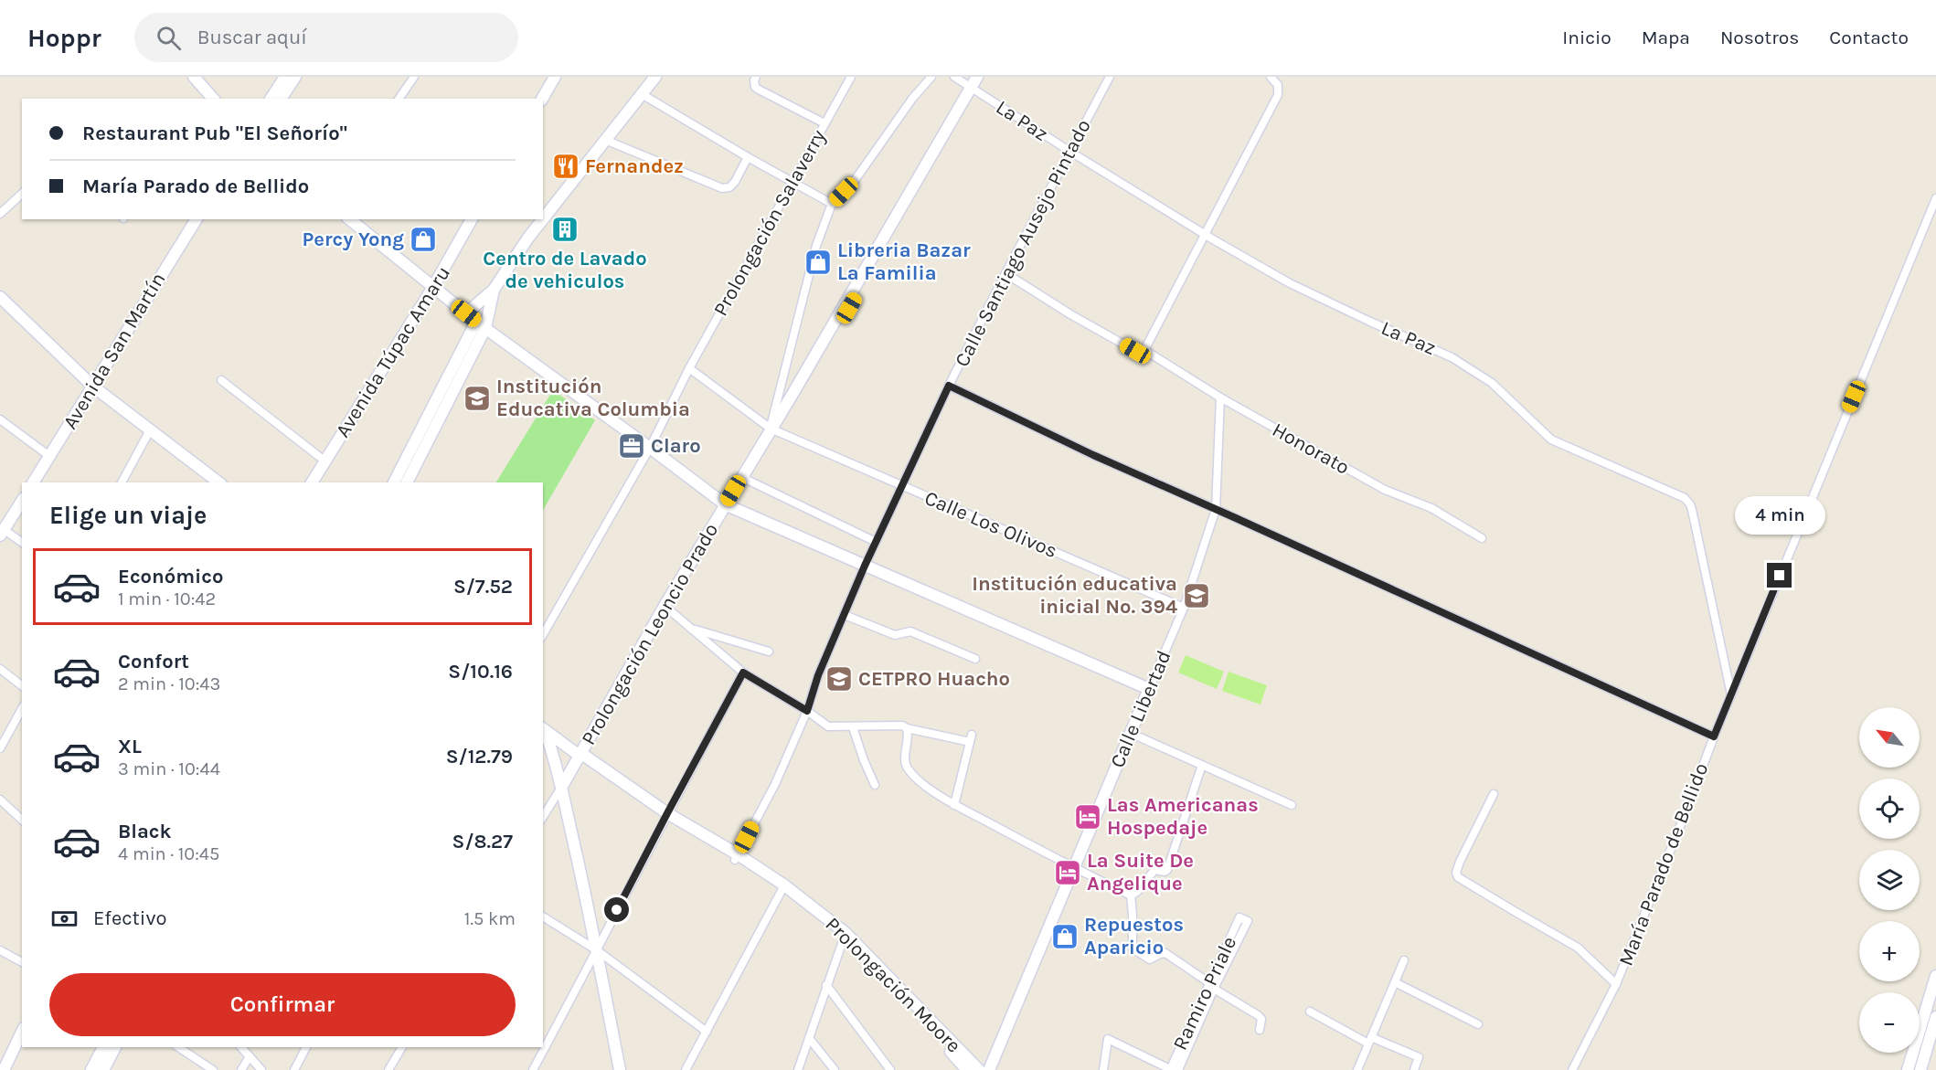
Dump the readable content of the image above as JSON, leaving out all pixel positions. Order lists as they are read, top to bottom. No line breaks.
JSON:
{"streets":{"street":["La Paz","Prolongación Salaverry","Calle Santiago Ausejo Pintado","Avenida San Martín","Avenida Túpac Amaru","Honorato","Calle Los Olivos","Prolongación Leoncio Prado","Calle Libertad","María Parado de Bellido","Prolongación Moore","Ramiro Priale"]},"crossings":[["La Paz","Calle Santiago Ausejo Pintado"],["La Paz","Prolongación Leoncio Prado"],["La Paz","María Parado de Bellido"],["Prolongación Salaverry","Calle Los Olivos"],["Calle Santiago Ausejo Pintado","Honorato"],["Calle Santiago Ausejo Pintado","Calle Los Olivos"],["Calle Santiago Ausejo Pintado","Prolongación Moore"],["Honorato","Calle Libertad"],["Calle Los Olivos","Prolongación Leoncio Prado"],["Calle Los Olivos","Calle Libertad"],["Prolongación Leoncio Prado","Prolongación Moore"]],"places":{"restaurant":["Fernandez"],"building":["Centro de Lavado de vehiculos"],"shop":["Percy Yong","Libreria Bazar La Familia","Repuestos Aparicio"],"school or university":["Institución Educativa Columbia","Institución educativa inicial No. 394","CETPRO Huacho"],"office":["Claro"],"hotel":["Las Americanas Hospedaje","La Suite De Angelique"]},"north":"top left","page":{"header":"Hoppr","search":"Buscar aquí","nav":["Inicio","Mapa","Nosotros","Contacto"],"banner":["Restaurant Pub \"El Señorío\"","María Parado de Bellido"],"heading":"Elige un viaje","bubble":"4 min","list":[{"name":"Económico","note":"1 min · 10:42","value":"S/7.52"},{"name":"Confort","note":"2 min · 10:43","value":"S/10.16"},{"name":"XL","note":"3 min · 10:44","value":"S/12.79"},{"name":"Black","note":"4 min · 10:45","value":"S/8.27"}],"map_buttons":["+","−"],"pay":["Efectivo","1.5 km"],"buttons":"Confirmar"}}
